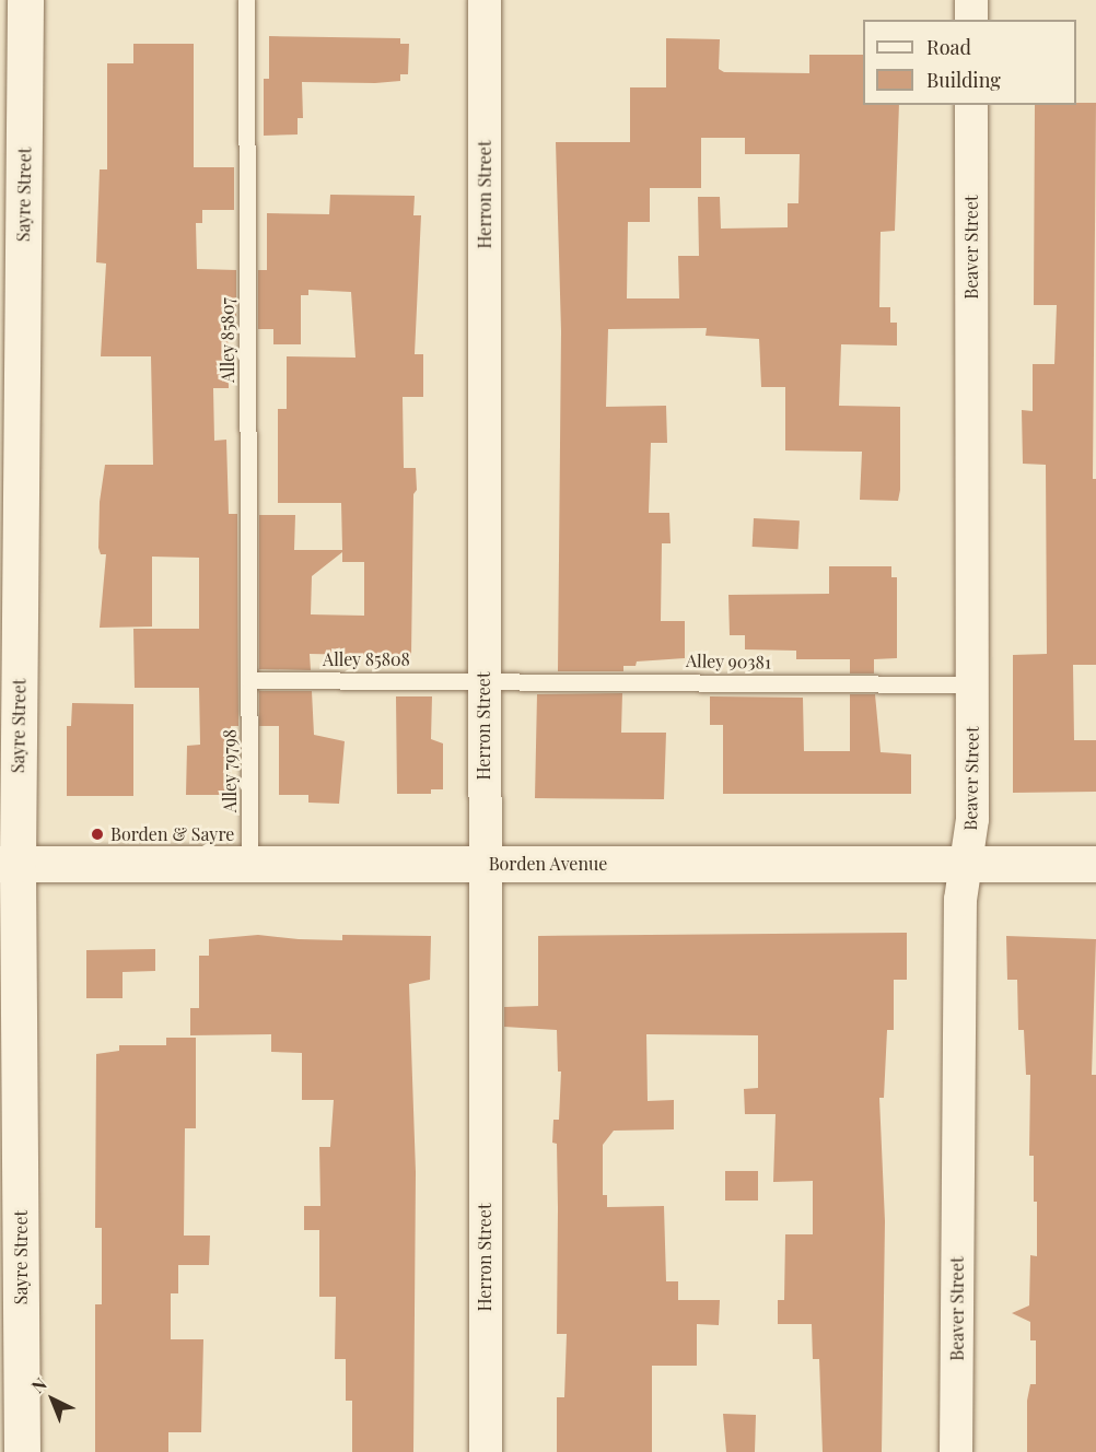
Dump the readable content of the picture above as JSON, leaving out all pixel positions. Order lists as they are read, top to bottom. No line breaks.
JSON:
{"streets":{"street":["Sayre Street","Herron Street","Beaver Street","Borden Avenue"],"lane":["Alley 85807","Alley 85808","Alley 90381","Alley 79798"]},"crossings":[["Sayre Street","Borden Avenue"],["Herron Street","Alley 85808"],["Herron Street","Alley 90381"],["Herron Street","Borden Avenue"],["Beaver Street","Alley 90381"],["Beaver Street","Borden Avenue"],["Alley 85807","Alley 85808"],["Alley 85807","Alley 79798"],["Alley 85808","Alley 90381"],["Alley 85808","Alley 79798"],["Alley 79798","Borden Avenue"]],"places":["Borden & Sayre"],"legend":["Road","Building"],"north":"top left"}
